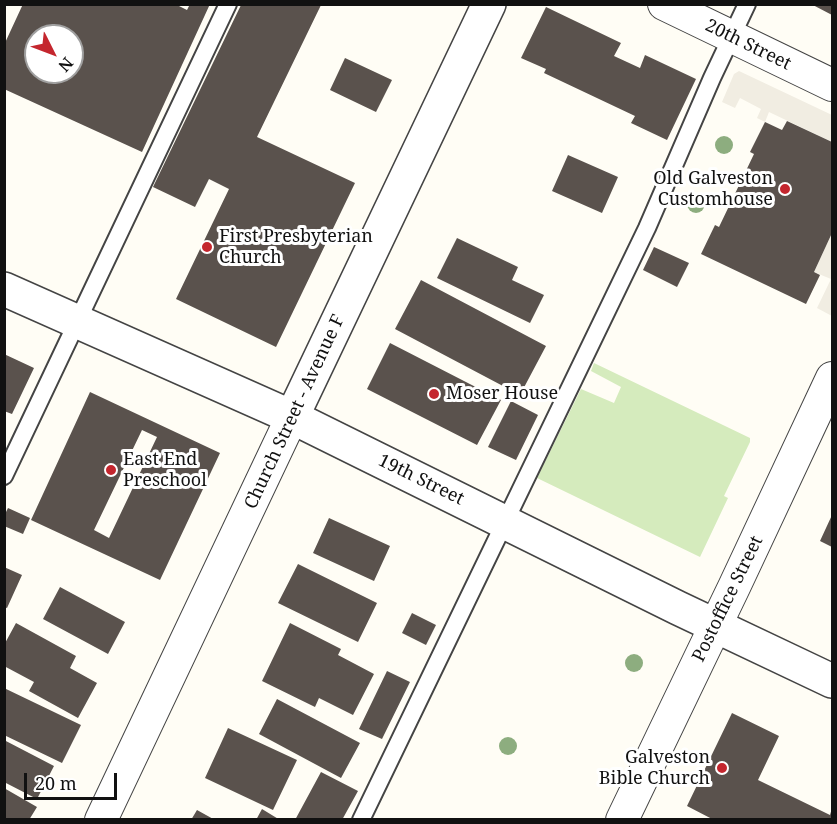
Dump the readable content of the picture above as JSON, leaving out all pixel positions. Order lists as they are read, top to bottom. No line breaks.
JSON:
{"streets":{"street":["20th Street","Church Street - Avenue F","19th Street","Postoffice Street"]},"crossings":[["Church Street - Avenue F","19th Street"],["19th Street","Postoffice Street"]],"places":["Old Galveston Customhouse","First Presbyterian Church","Moser House","East End Preschool","Galveston Bible Church"],"scale_bar":"20 m","north":"bottom right"}
